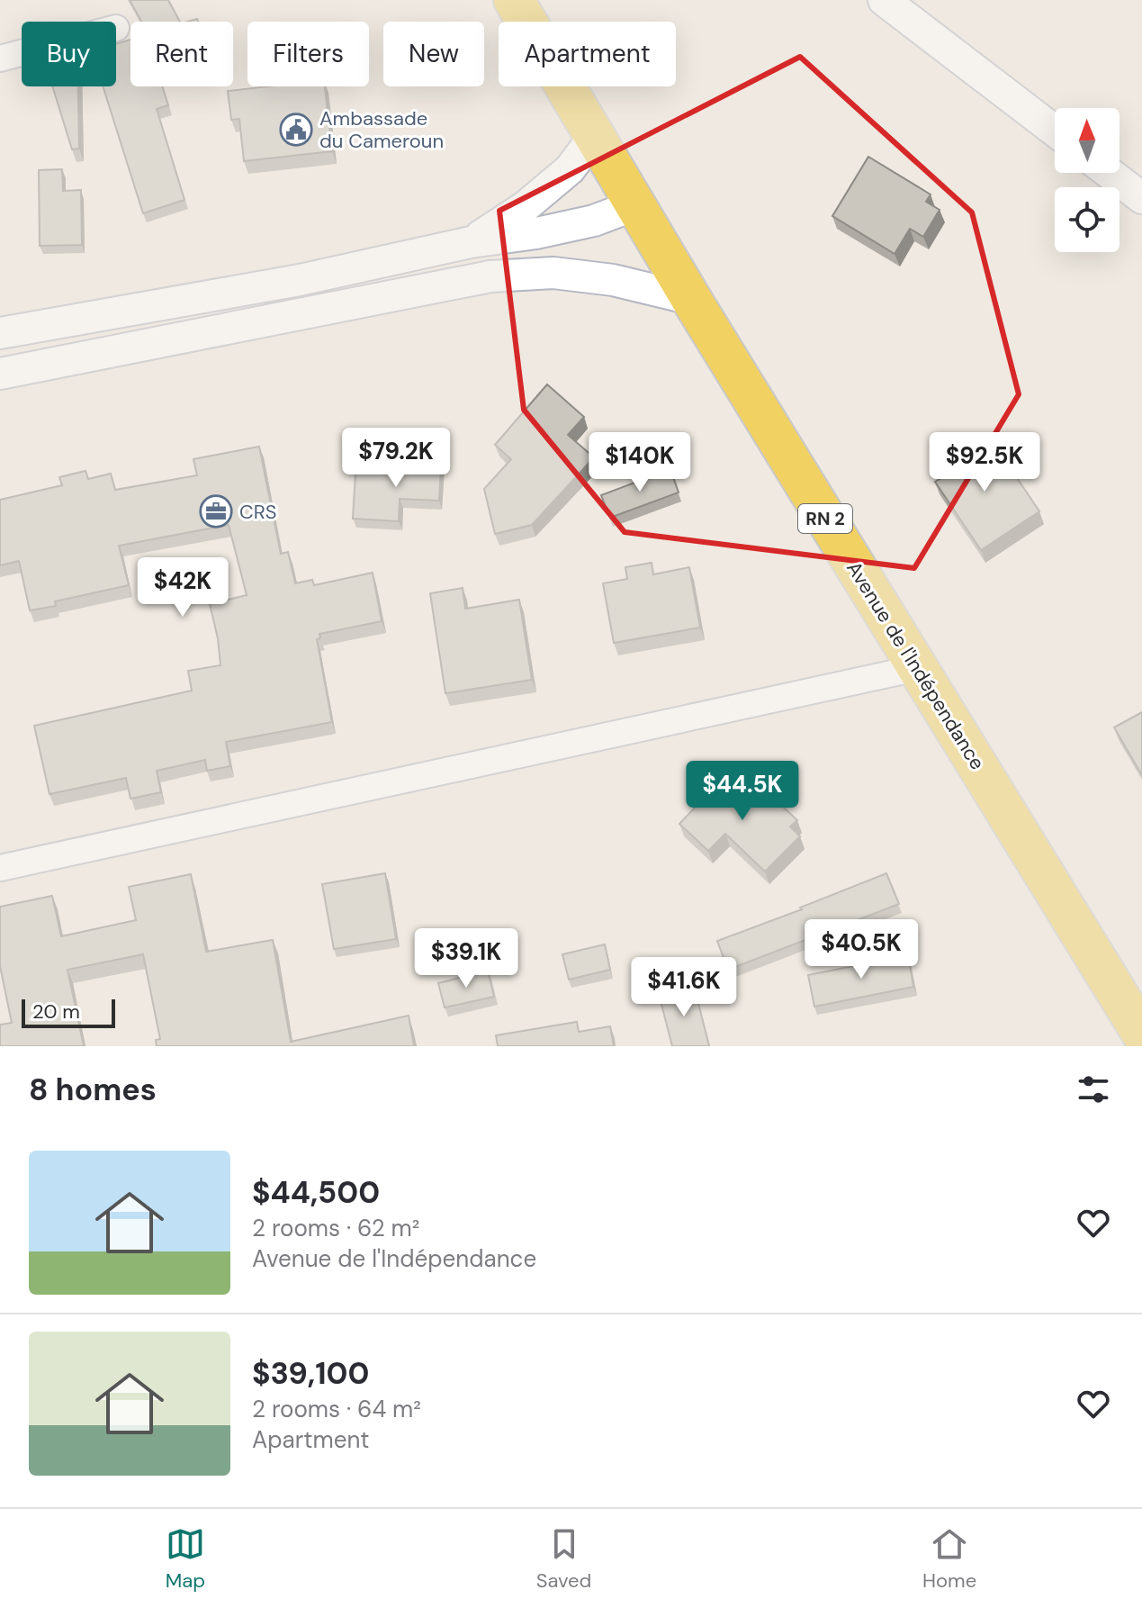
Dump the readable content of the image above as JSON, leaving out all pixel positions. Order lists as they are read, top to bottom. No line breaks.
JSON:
{"streets":{"main road":["RN 2","Avenue de l'Indépendance"]},"places":{"public building":["Ambassade du Cameroun"],"office":["CRS"]},"scale_bar":"20 m","north":"top","page":{"chip":["Buy","Rent","Filters","New","Apartment"],"price":["$79.2K","$140K","$92.5K","$42K","$44.5K","$40.5K","$39.1K","$41.6K"],"scale":"20 m","heading":"8 homes","list":[{"name":"$44,500","note":"2 rooms · 62 m² · Avenue de l'Indépendance"},{"name":"$39,100","note":"2 rooms · 64 m² · Apartment"}],"tabs":["Map","Saved","Home"]}}
